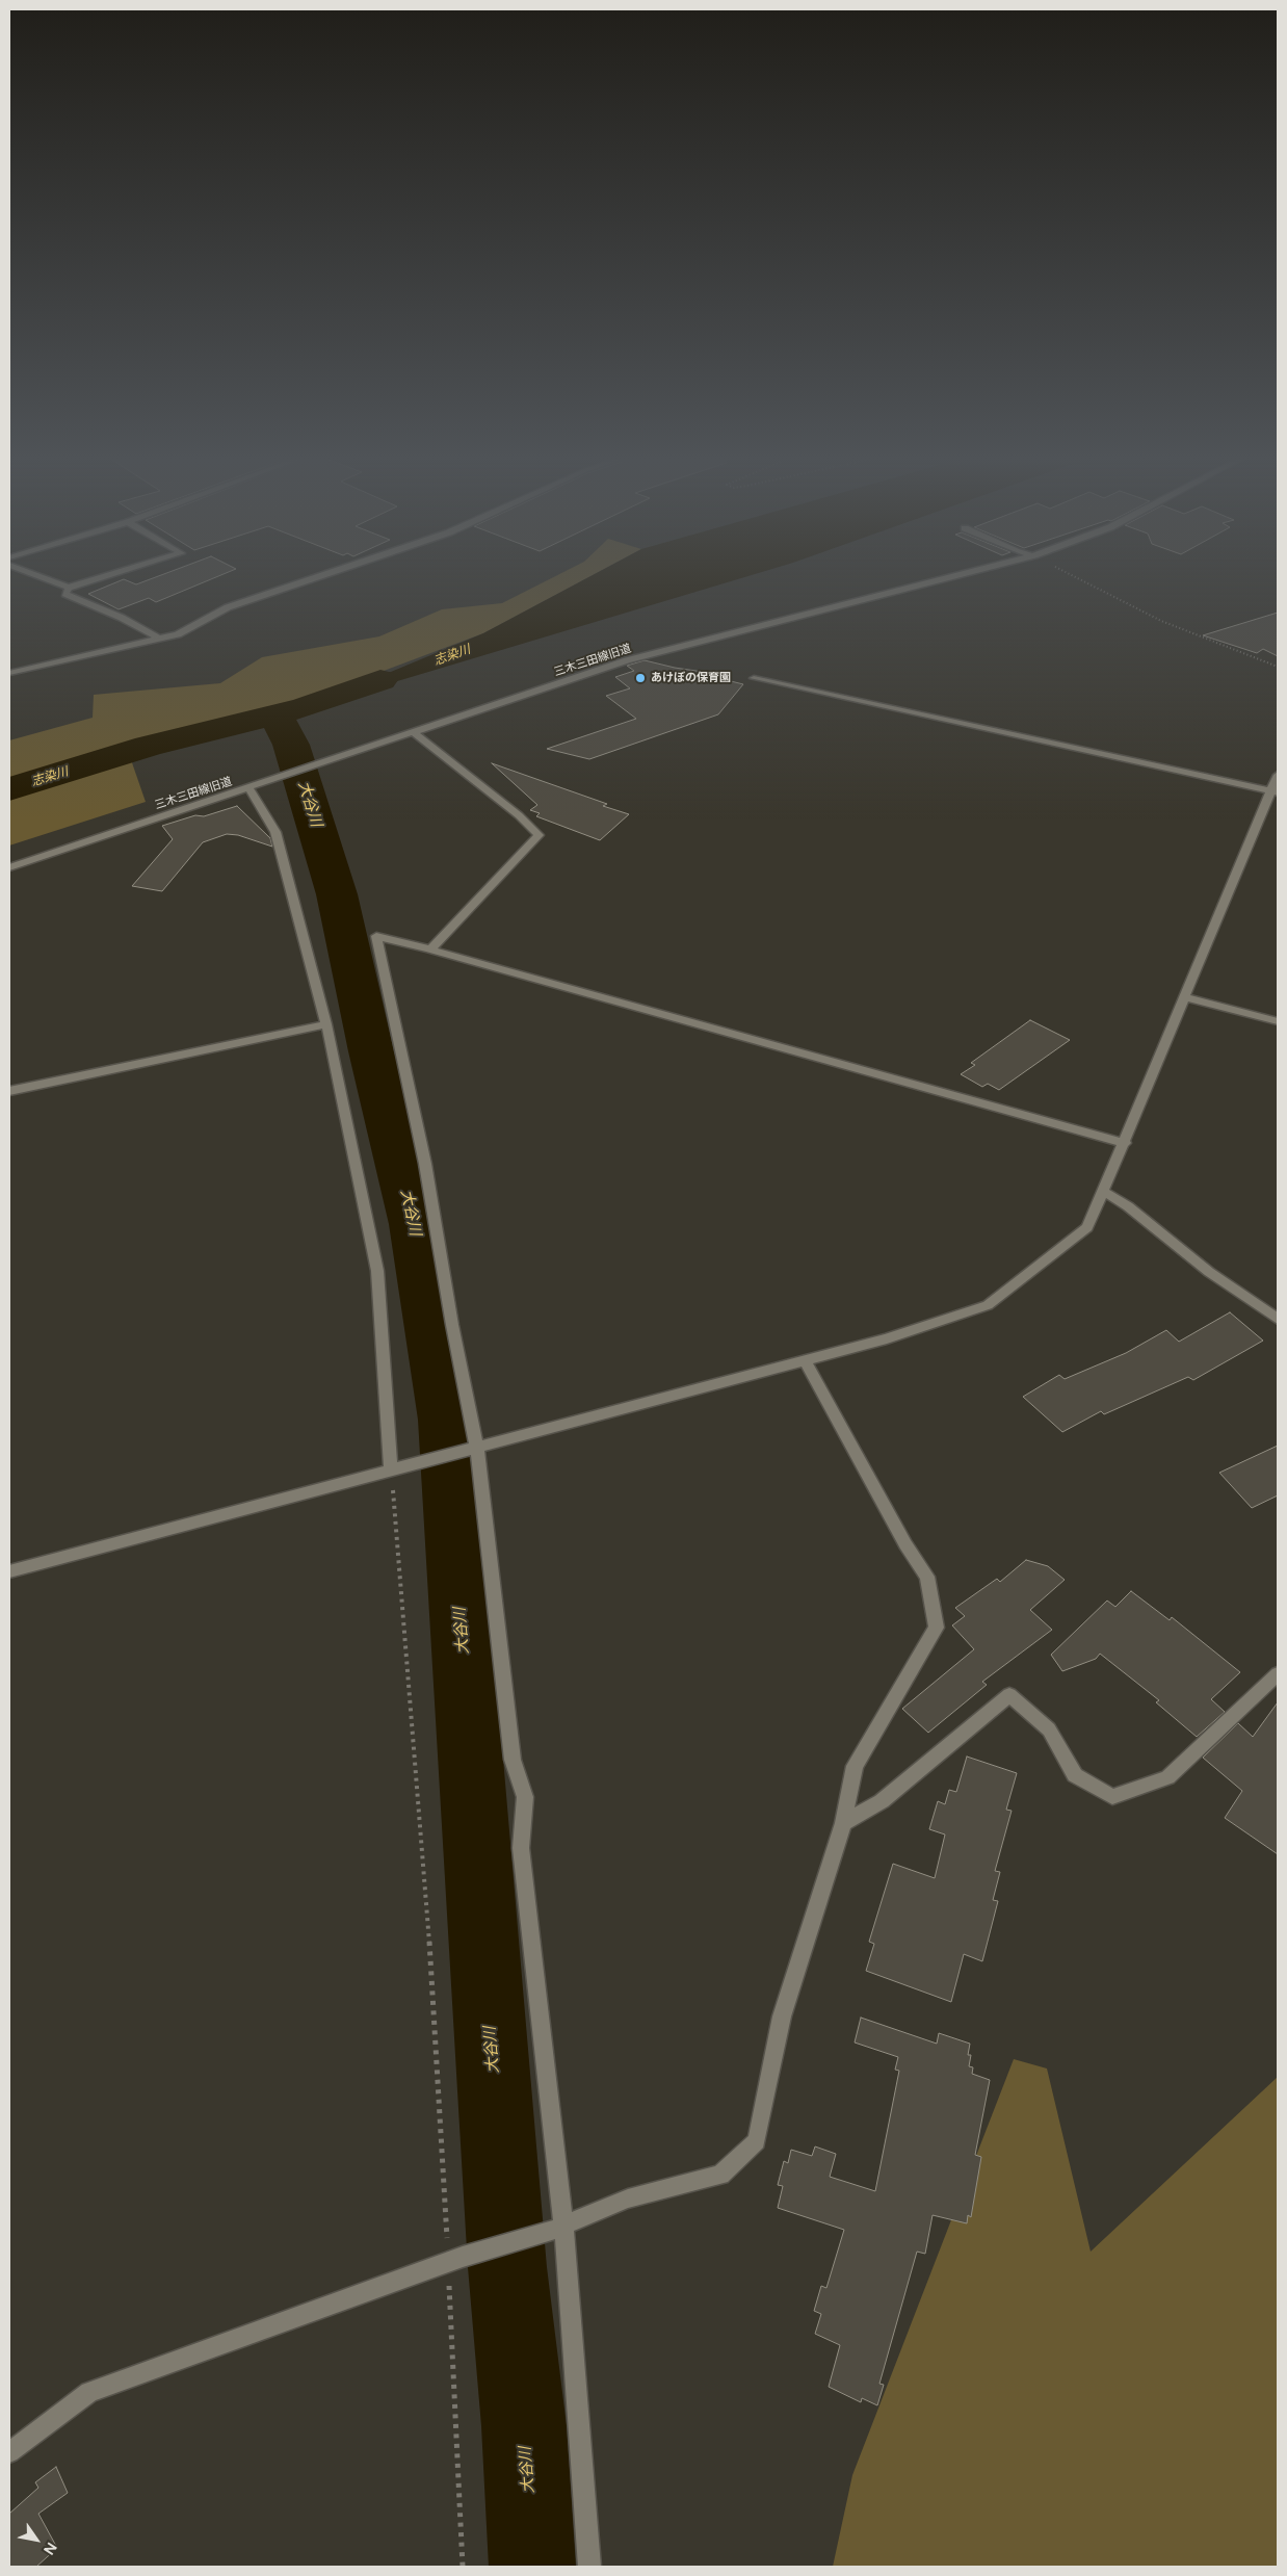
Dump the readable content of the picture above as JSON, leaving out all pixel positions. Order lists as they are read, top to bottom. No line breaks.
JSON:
{"streets":{"street":["三木三田線旧道"]},"water":["志染川","大谷川"],"places":["あけぼの保育園"],"north":"bottom right"}
